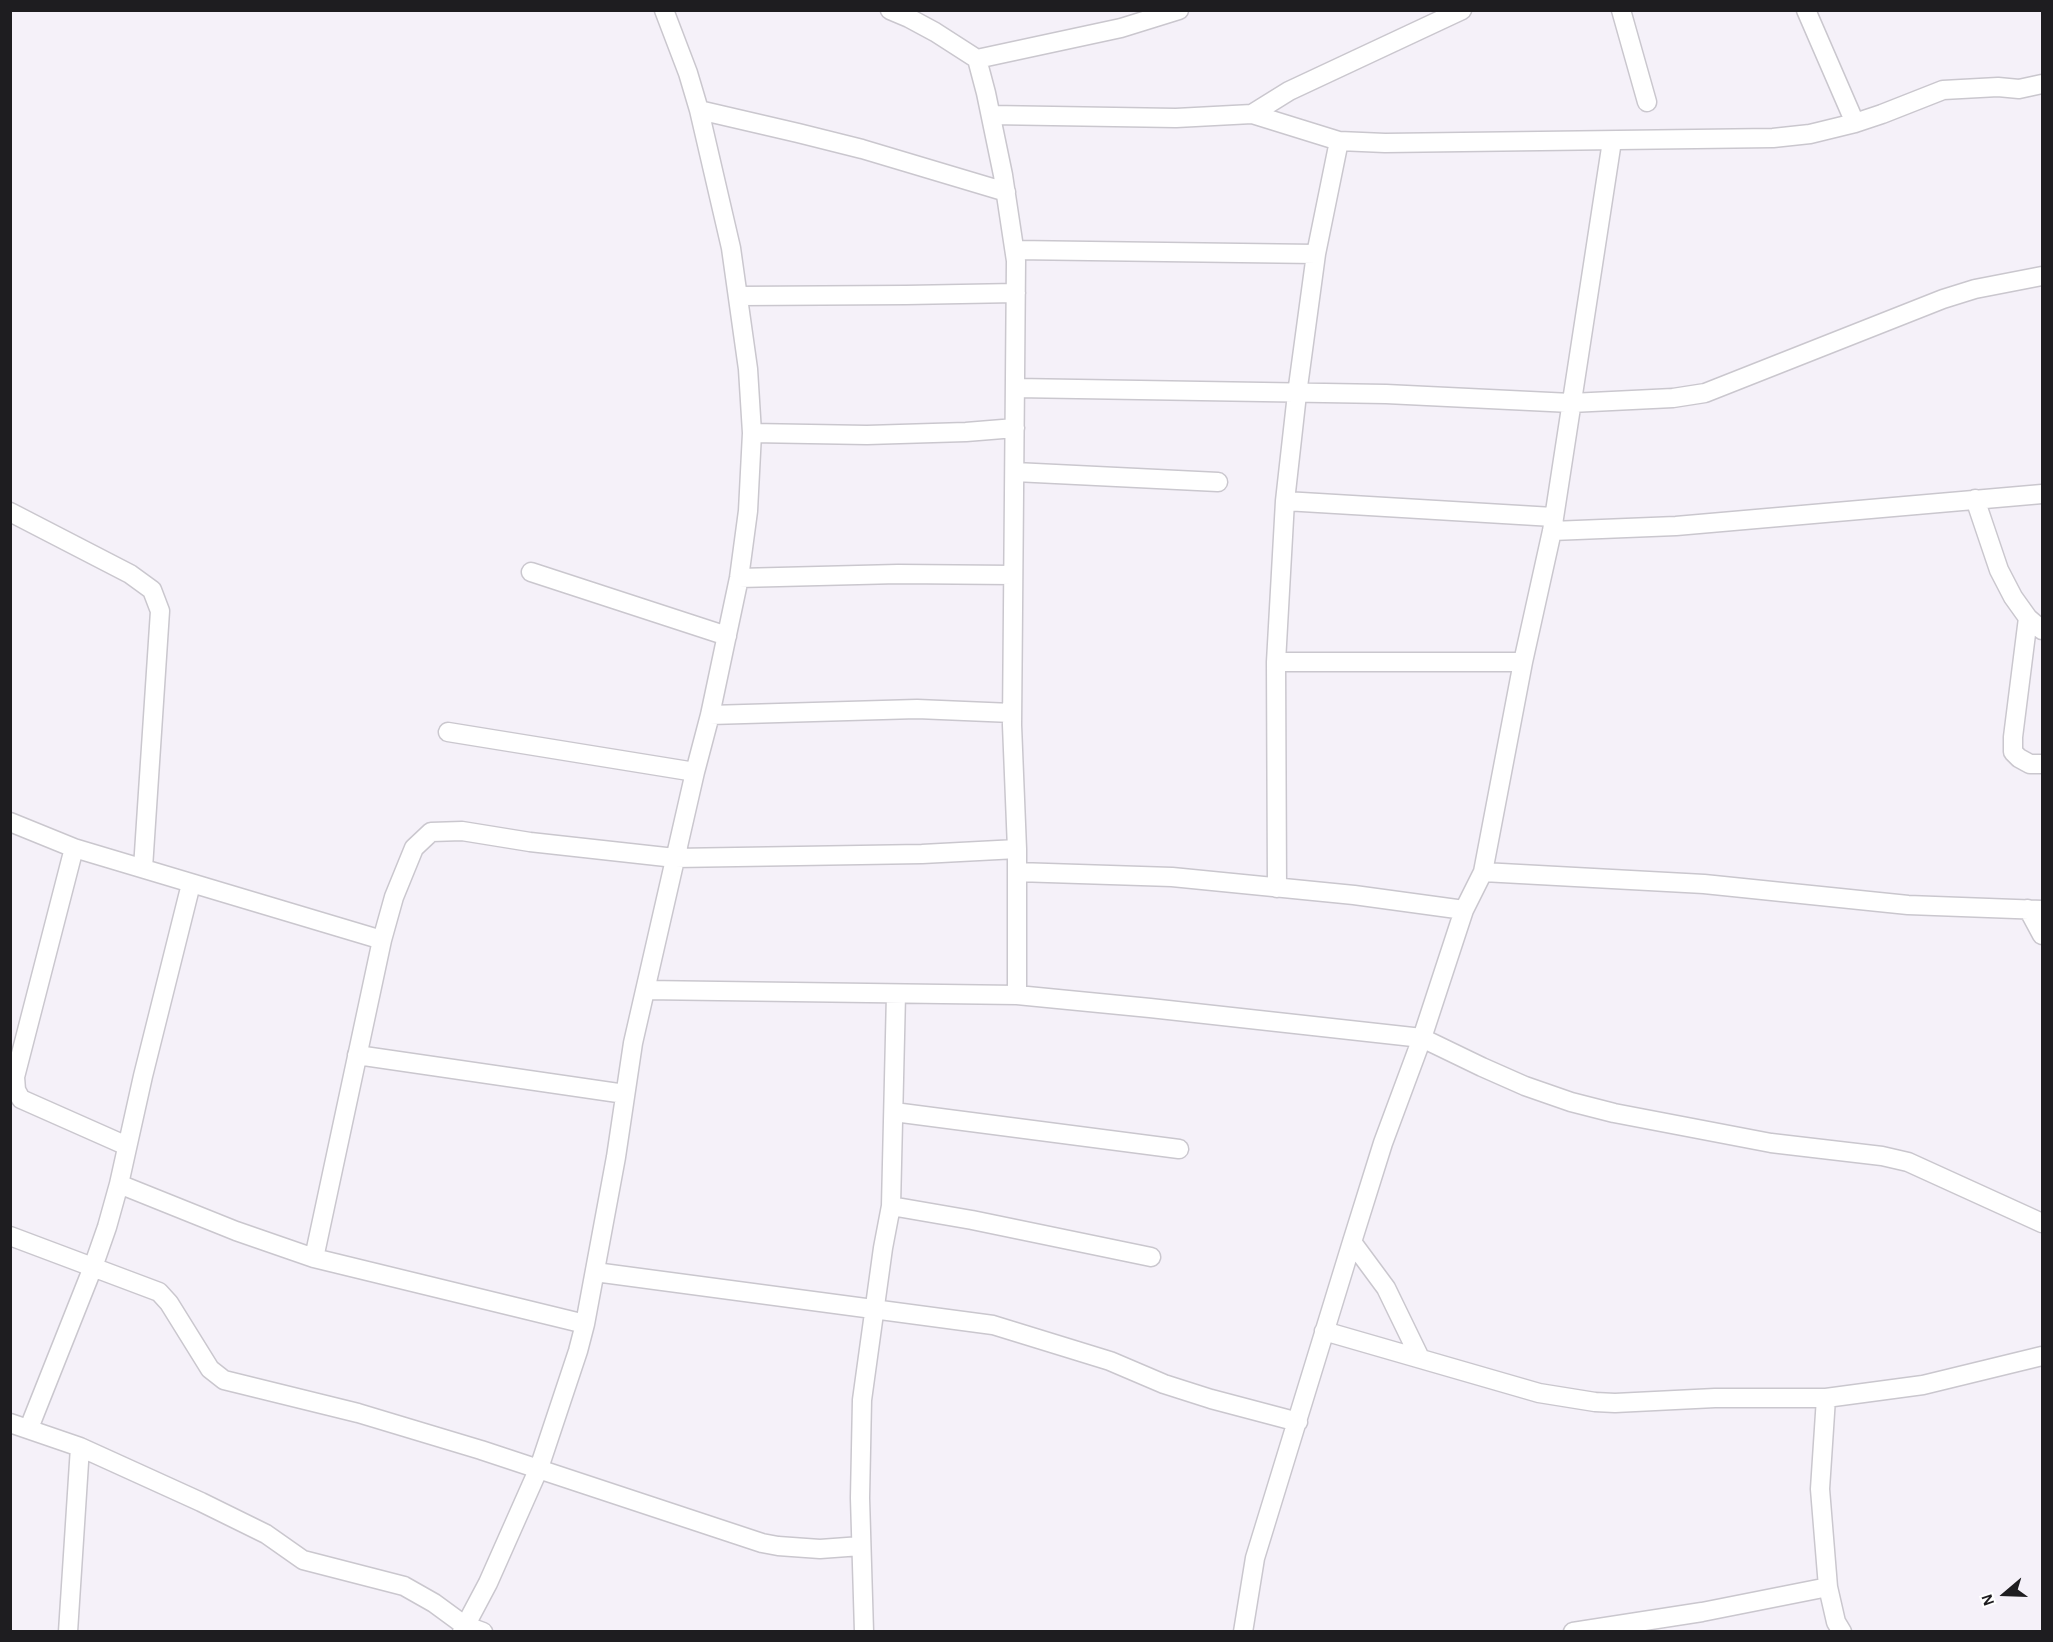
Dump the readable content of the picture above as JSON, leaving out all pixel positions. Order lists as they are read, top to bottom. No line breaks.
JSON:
{"north":"left"}
